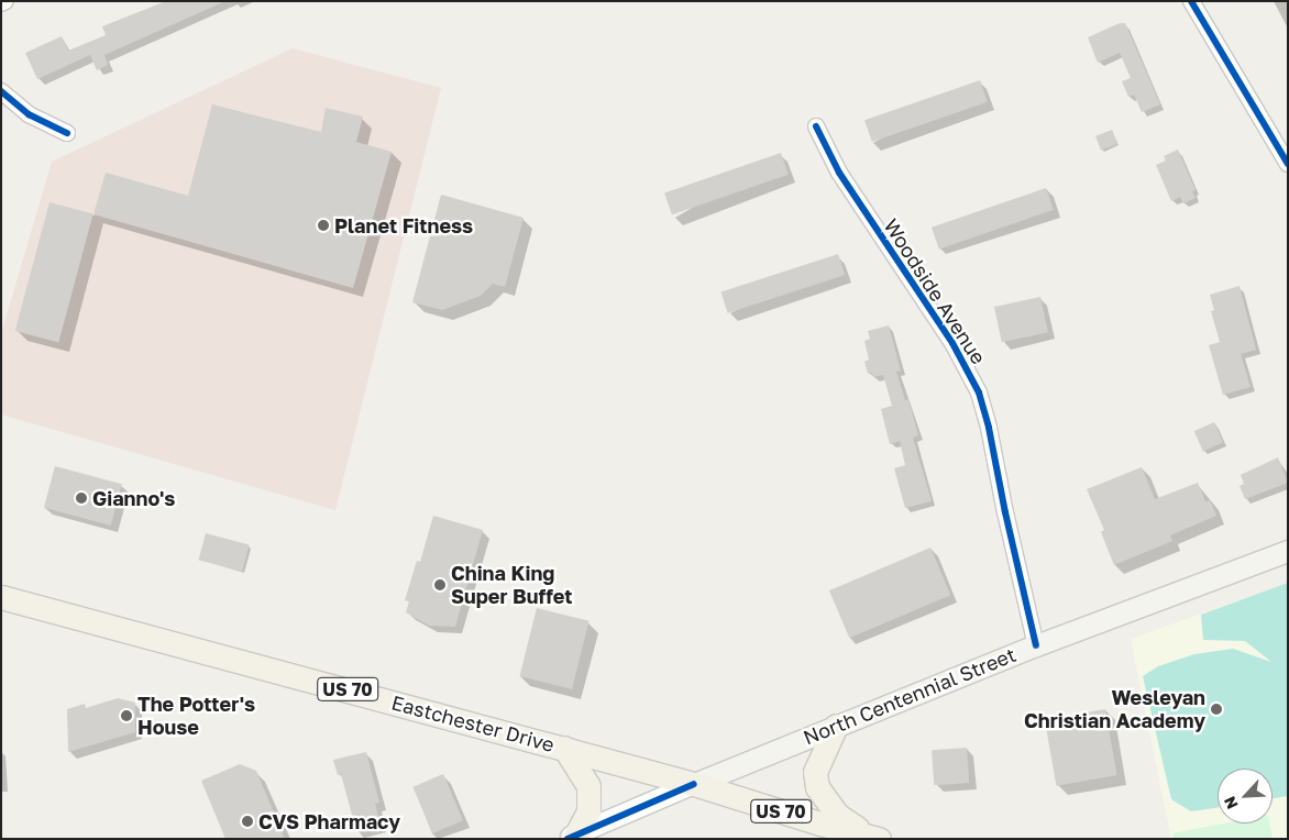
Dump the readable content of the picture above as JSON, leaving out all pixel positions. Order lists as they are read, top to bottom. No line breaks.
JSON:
{"streets":{"main road":["US 70","North Centennial Street","Eastchester Drive"],"street":["Woodside Avenue"]},"crossings":[["Woodside Avenue","North Centennial Street"],["North Centennial Street","Eastchester Drive"]],"places":["Planet Fitness","Gianno's","China King Super Buffet","Wesleyan Christian Academy","The Potter's House","CVS Pharmacy"],"north":"bottom left"}
